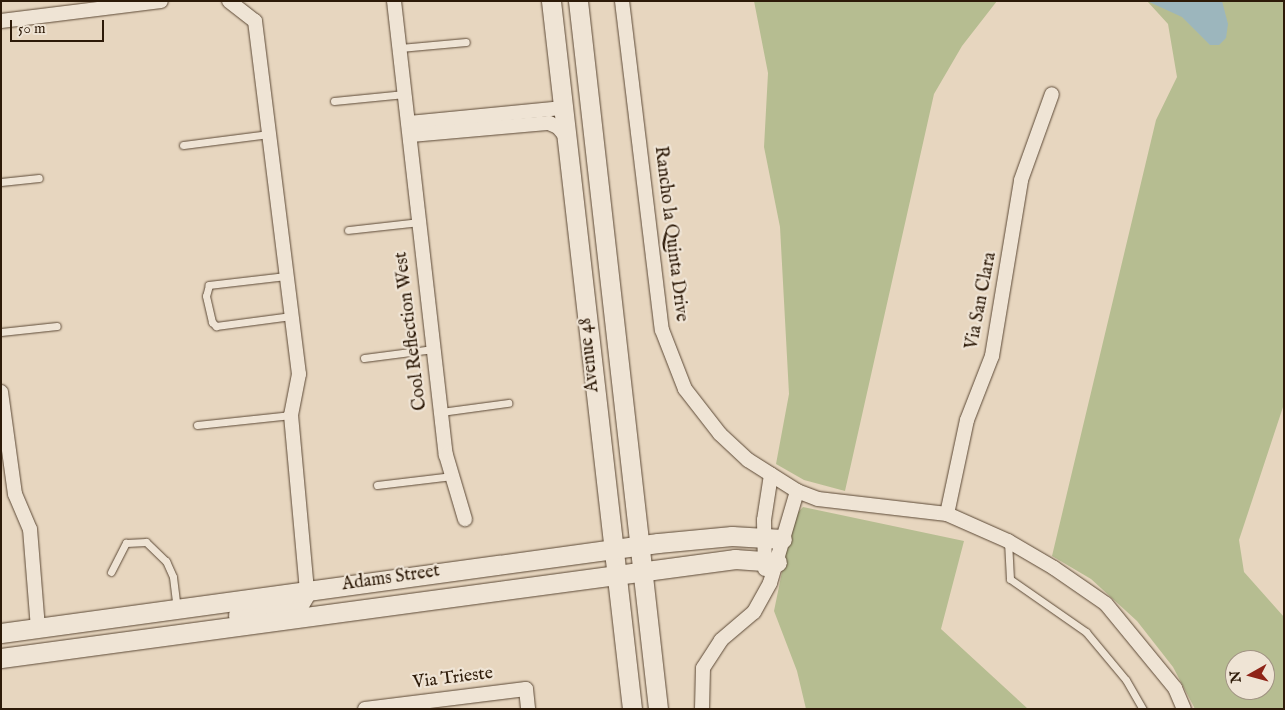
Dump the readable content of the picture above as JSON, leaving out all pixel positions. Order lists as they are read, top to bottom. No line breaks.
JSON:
{"streets":{"street":["Rancho la Quinta Drive","Via San Clara","Cool Reflection West","Avenue 48","Adams Street","Via Trieste"]},"crossings":[["Rancho la Quinta Drive","Via San Clara"],["Avenue 48","Adams Street"]],"scale_bar":"50 m","north":"left"}
